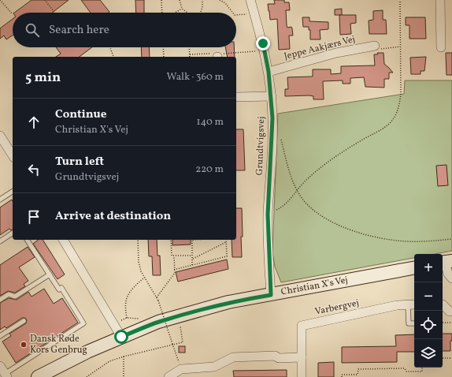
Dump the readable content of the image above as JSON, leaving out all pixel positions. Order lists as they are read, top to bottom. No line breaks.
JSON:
{"streets":{"street":["Jeppe Aakjærs Vej","Grundtvigsvej","Christian X's Vej","Varbergvej"]},"crossings":[["Jeppe Aakjærs Vej","Grundtvigsvej"],["Grundtvigsvej","Christian X's Vej"]],"places":["Dansk Røde Kors Genbrug"],"page":{"search":"Search here","heading":["5 min","Walk · 360 m"],"list":[["Continue","Christian X's Vej","140 m"],["Turn left","Grundtvigsvej","220 m"],"Arrive at destination"],"map_buttons":["+","−"]}}
